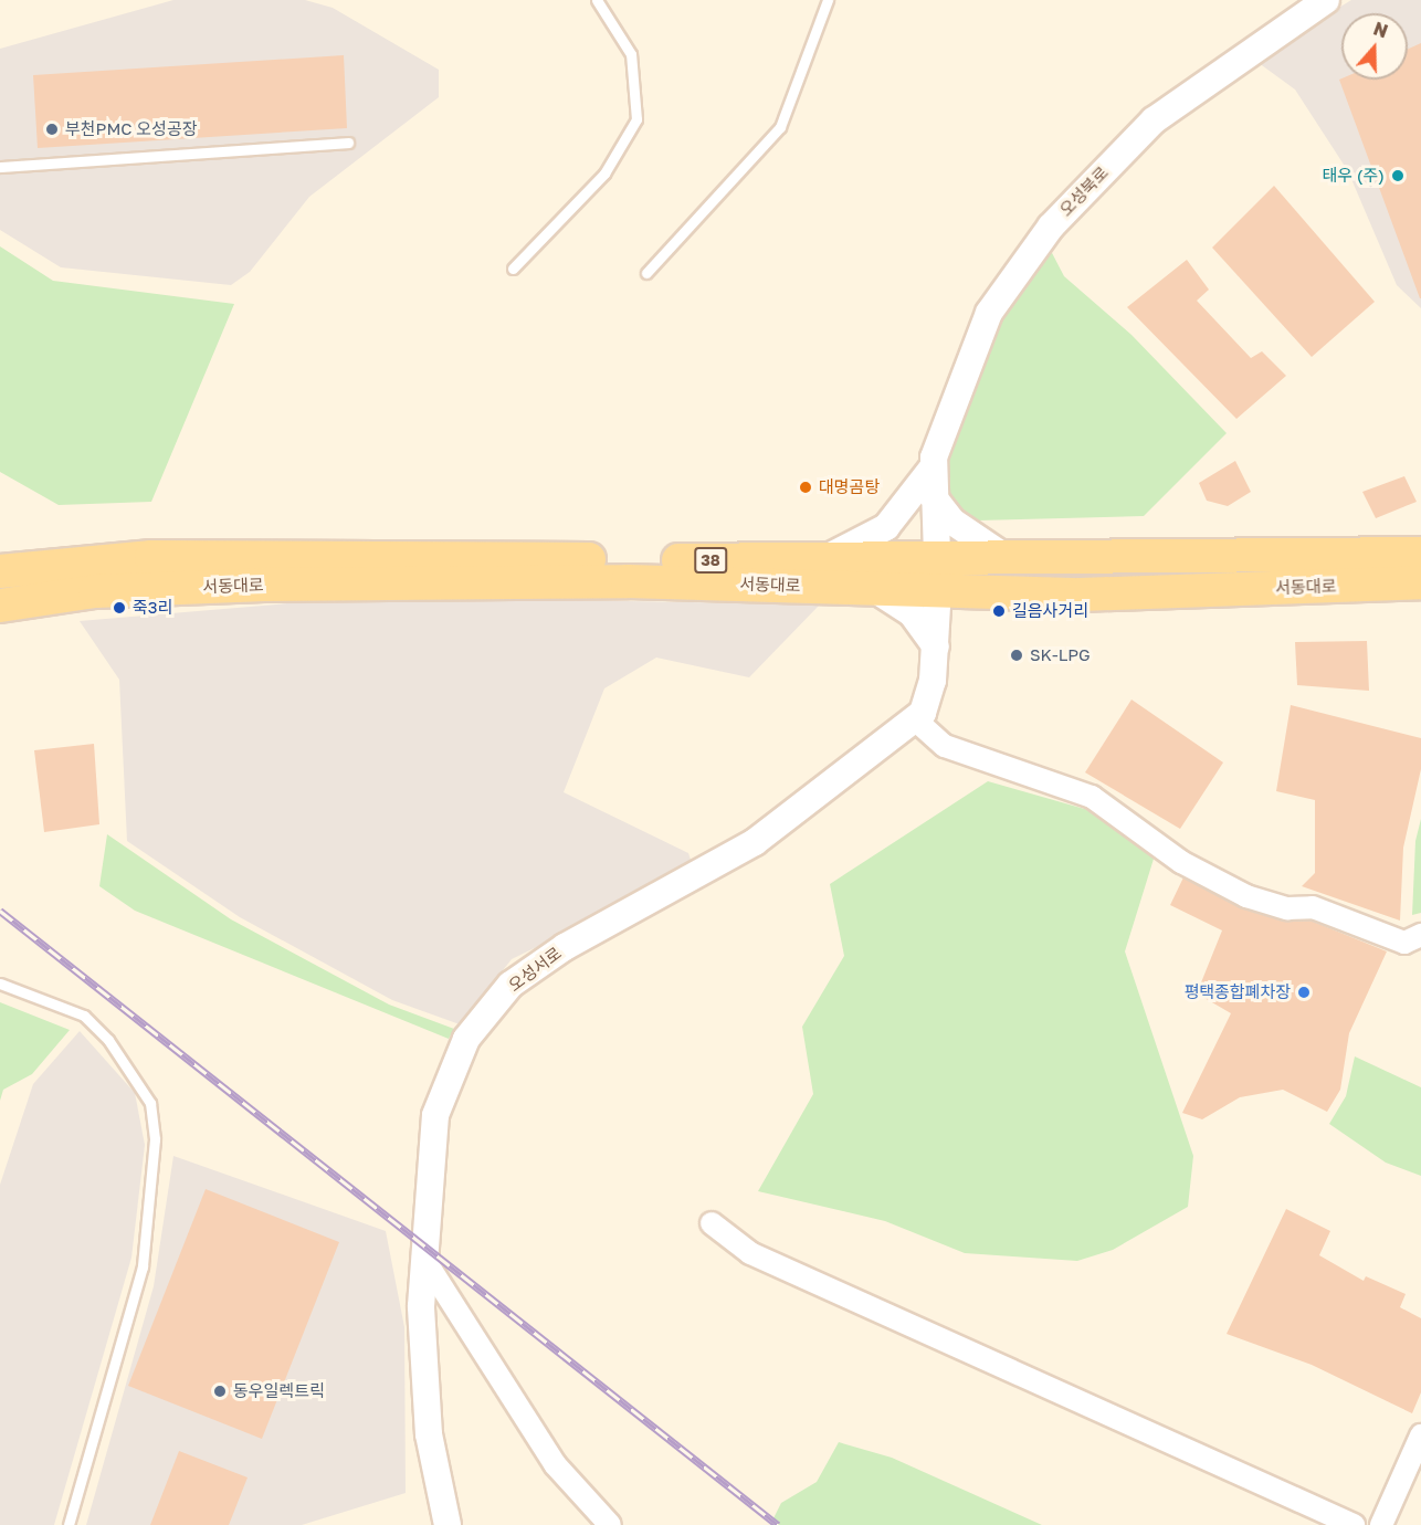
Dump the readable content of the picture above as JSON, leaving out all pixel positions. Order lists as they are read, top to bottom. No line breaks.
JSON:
{"streets":{"main road":["38","서동대로"],"street":["오성북로","오성서로"]},"crossings":[["오성북로","오성서로"],["서동대로","오성서로"]],"places":["부천PMC 오성공장","태우 (주)","대명곰탕","죽3리","길음사거리","SK-LPG","평택종합폐차장","동우일렉트릭"],"north":"top"}
